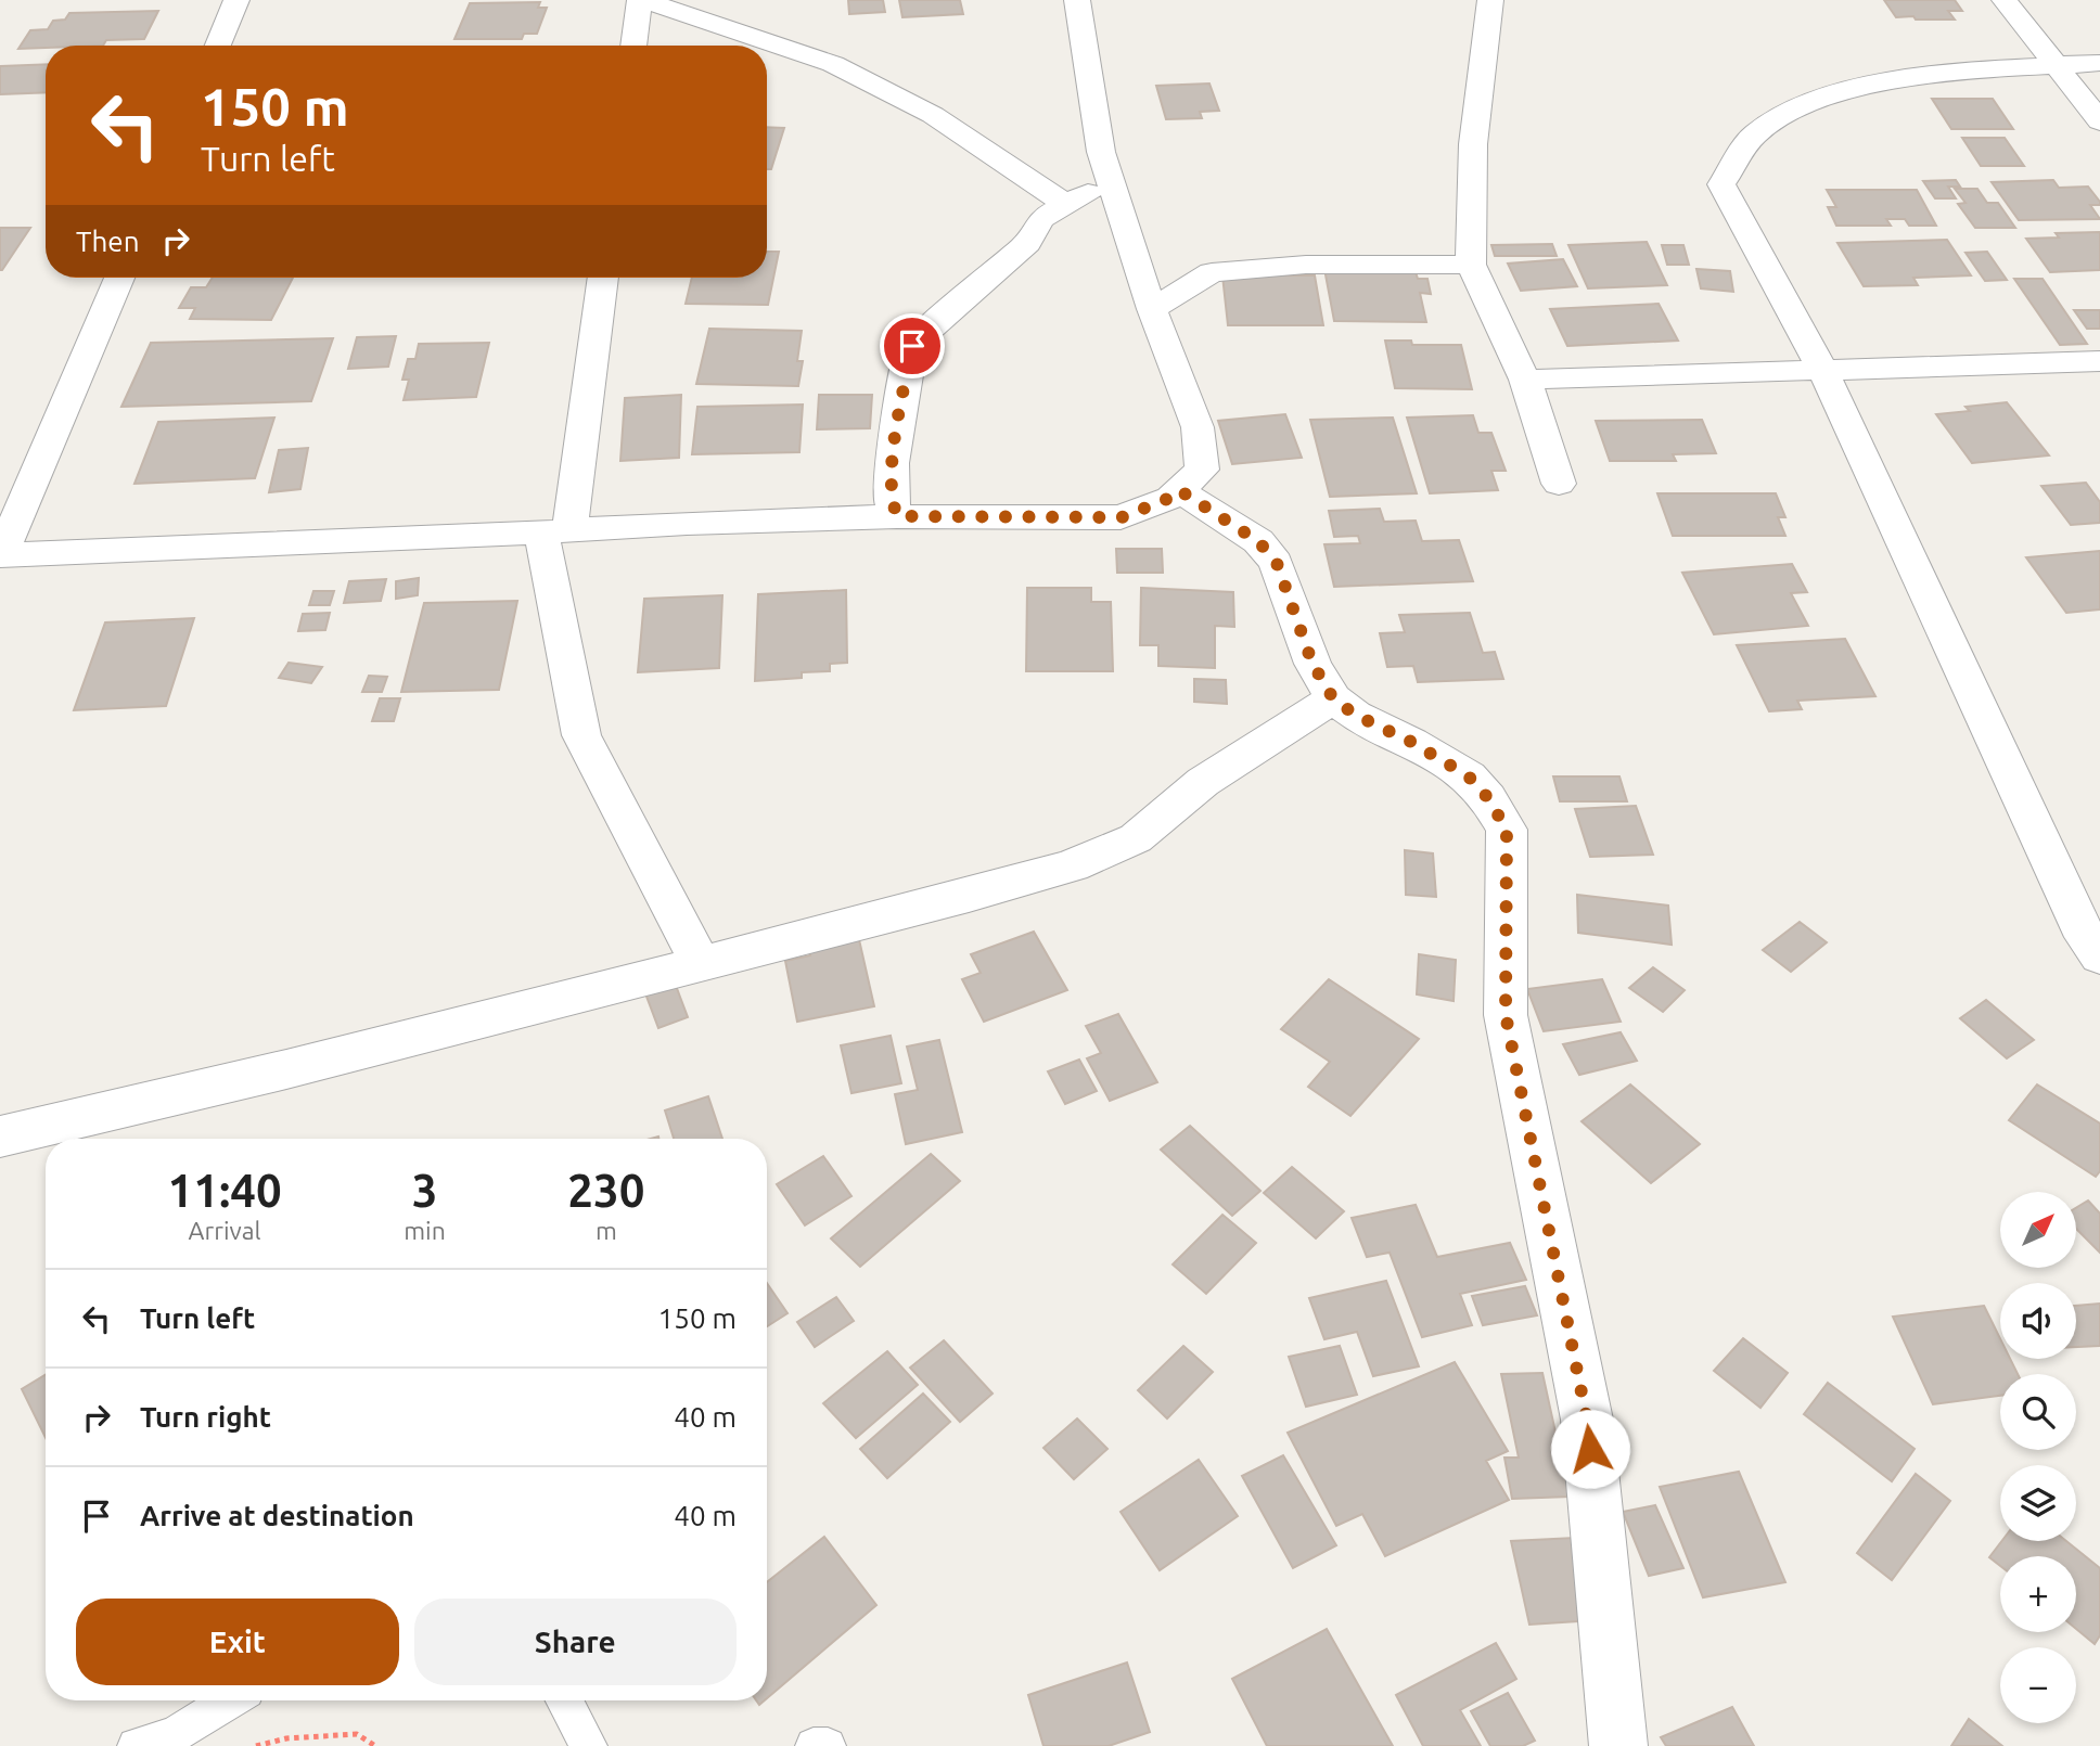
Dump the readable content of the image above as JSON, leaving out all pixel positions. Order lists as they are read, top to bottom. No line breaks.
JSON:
{"north":"top right","page":{"turn":["150 m","Turn left"],"then":"Then","eta":["11:40","Arrival","3","min","230","m"],"map_buttons":["+","−"],"list":[{"name":"Turn left","value":"150 m"},{"name":"Turn right","value":"40 m"},{"name":"Arrive at destination","value":"40 m"}],"buttons":["Exit","Share"]}}
